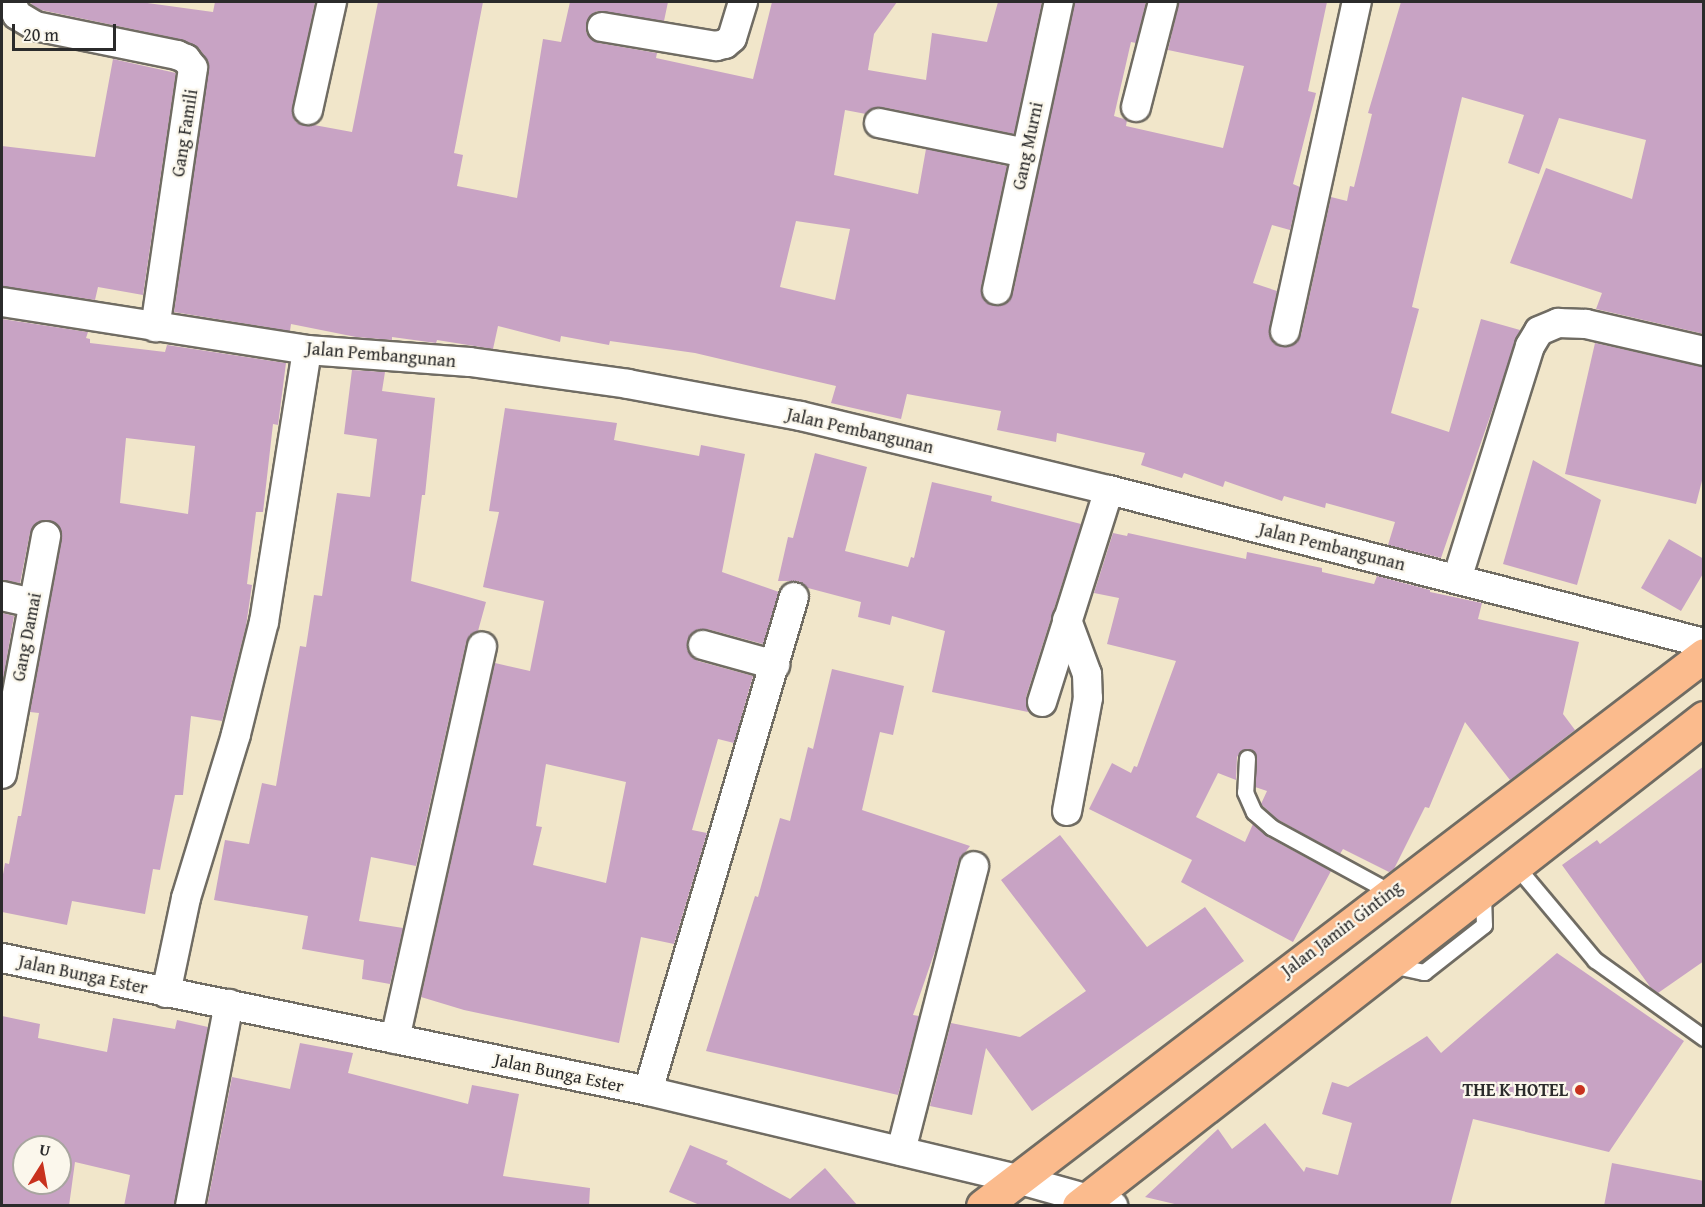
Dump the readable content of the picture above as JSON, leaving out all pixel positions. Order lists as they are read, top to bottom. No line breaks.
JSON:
{"streets":{"main road":["Jalan Jamin Ginting"],"street":["Gang Famili","Gang Murni","Jalan Pembangunan","Gang Damai","Jalan Bunga Ester"]},"crossings":[["Gang Famili","Jalan Pembangunan"],["Jalan Jamin Ginting","Jalan Bunga Ester"]],"places":["THE K HOTEL"],"scale_bar":"20 m","north":"top"}
